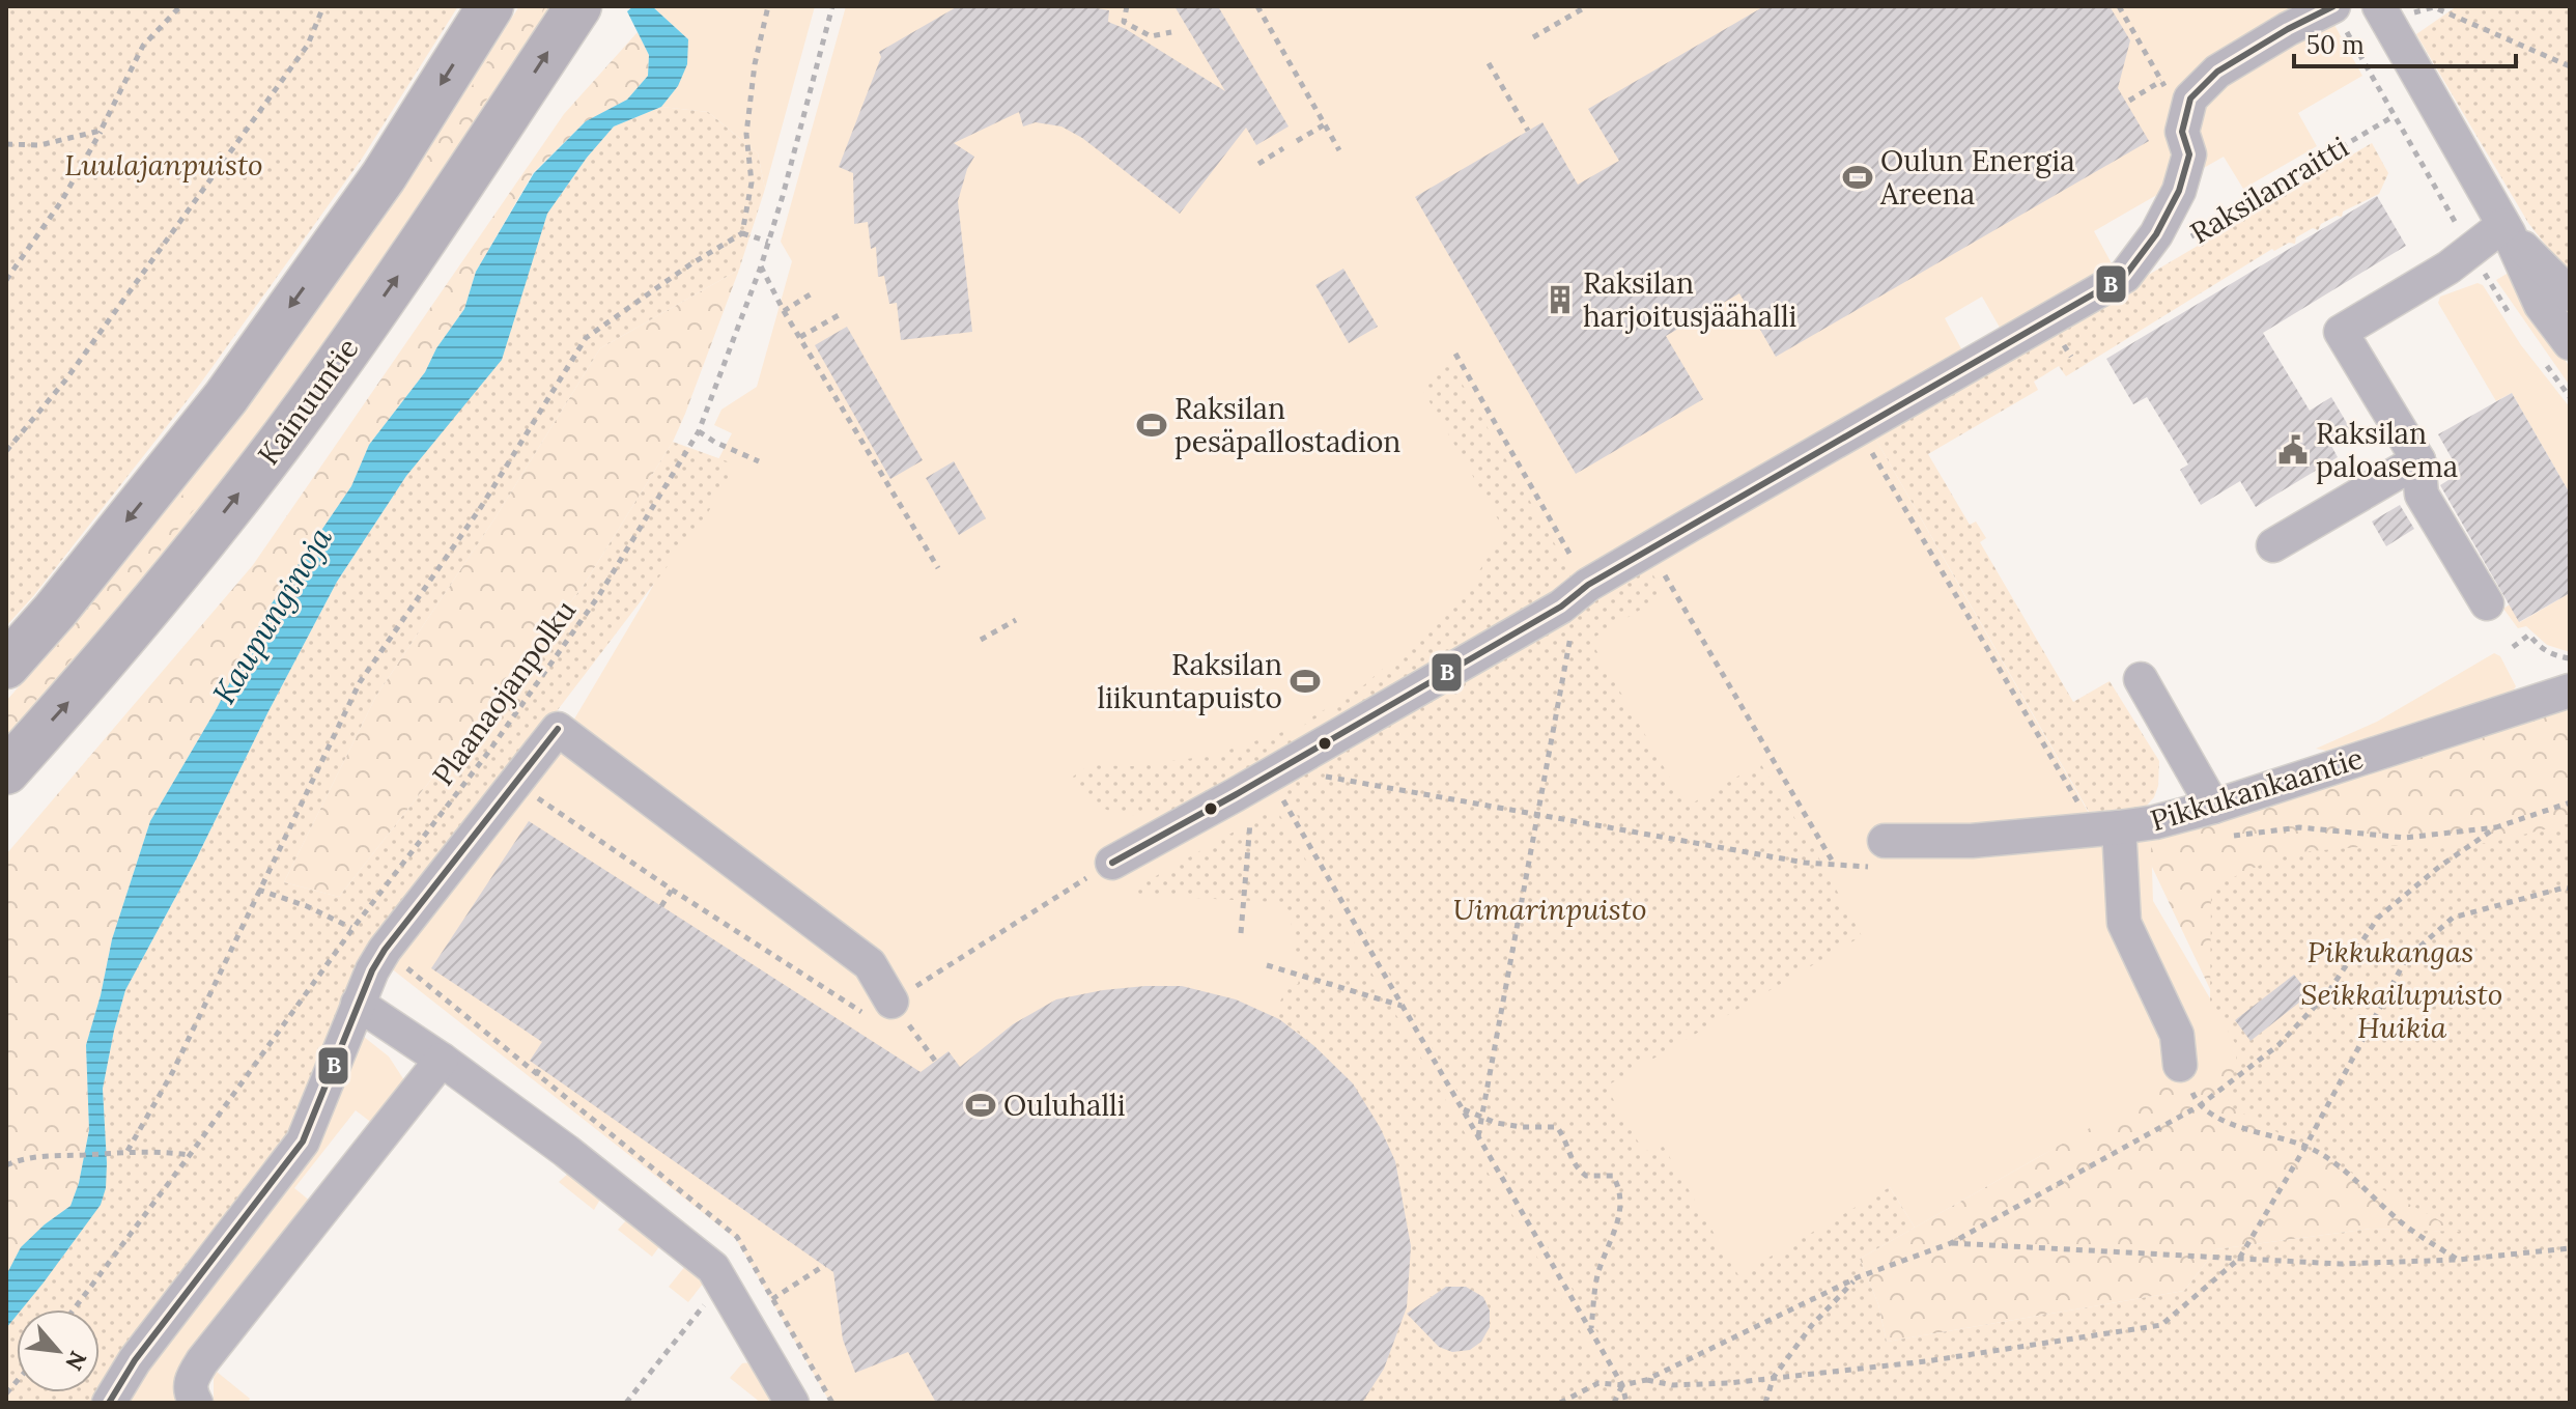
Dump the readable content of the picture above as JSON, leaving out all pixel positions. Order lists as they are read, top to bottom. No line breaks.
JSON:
{"streets":{"highway":["Kainuuntie"],"street":["Pikkukankaantie"],"path":["Raksilanraitti","Plaanaojanpolku"]},"water":["Kaupunginoja"],"parks":["Luulajanpuisto","Uimarinpuisto","Pikkukangas","Seikkailupuisto Huikia"],"places":{"sports":["Oulun Energia Areena","Raksilan pesäpallostadion","Raksilan liikuntapuisto","Ouluhalli"],"building":["Raksilan harjoitusjäähalli"],"public building":["Raksilan paloasema"]},"lines":["transit line B"],"scale_bar":"50 m","north":"bottom right"}
